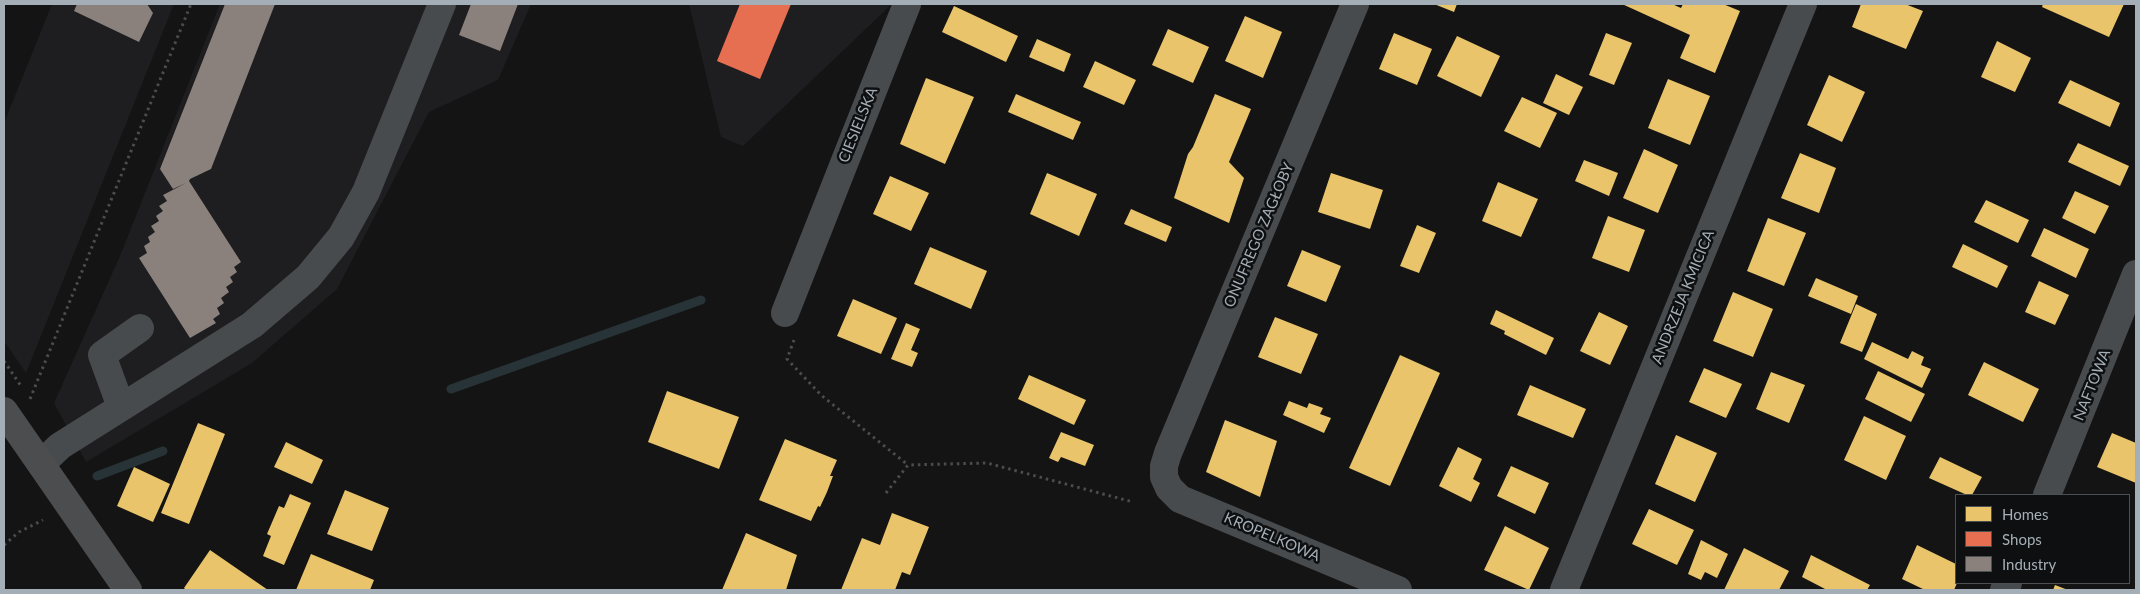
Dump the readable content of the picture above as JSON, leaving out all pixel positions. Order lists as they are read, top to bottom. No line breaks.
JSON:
{"streets":{"street":["CIESIELSKA","ONUFREGO ZAGŁOBY","ANDRZEJA KMICICA","NAFTOWA","KROPELKOWA"]},"crossings":[["ONUFREGO ZAGŁOBY","KROPELKOWA"]],"legend":["Homes","Shops","Industry"]}
